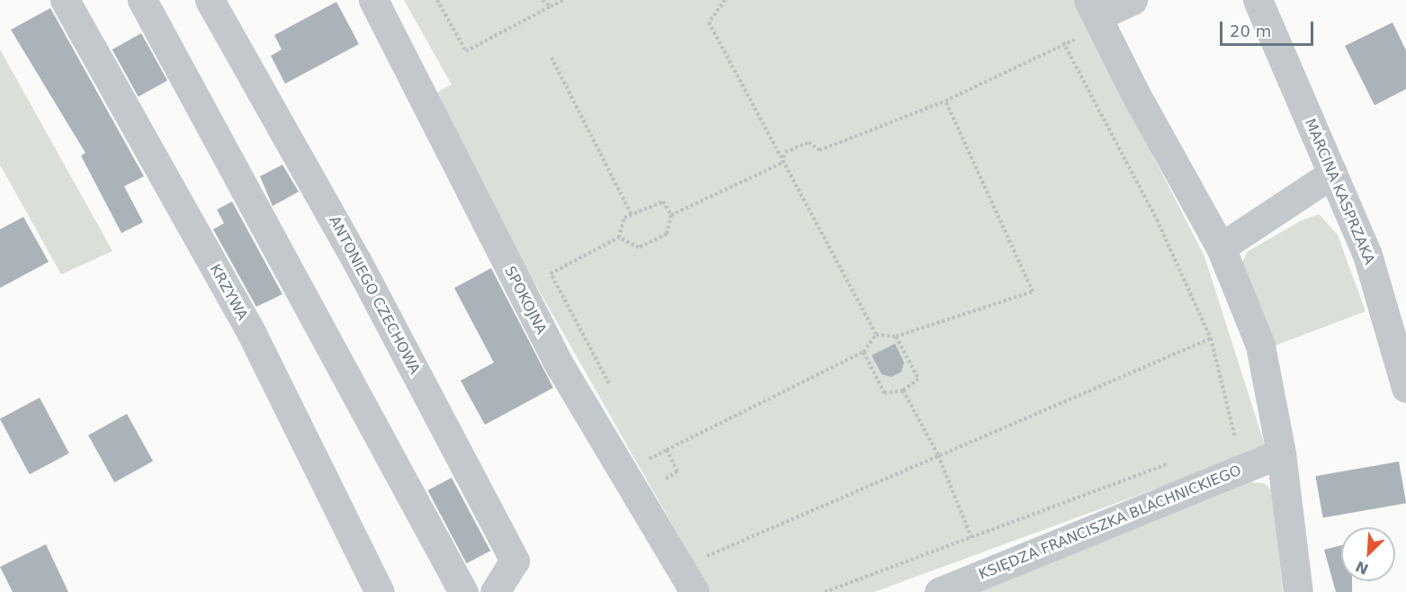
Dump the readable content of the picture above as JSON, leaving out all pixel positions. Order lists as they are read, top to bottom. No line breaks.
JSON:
{"streets":{"street":["MARCINA KASPRZAKA","KRZYWA","ANTONIEGO CZECHOWA","SPOKOJNA","KSIĘDZA FRANCISZKA BLACHNICKIEGO"]},"scale_bar":"20 m","north":"bottom left"}
